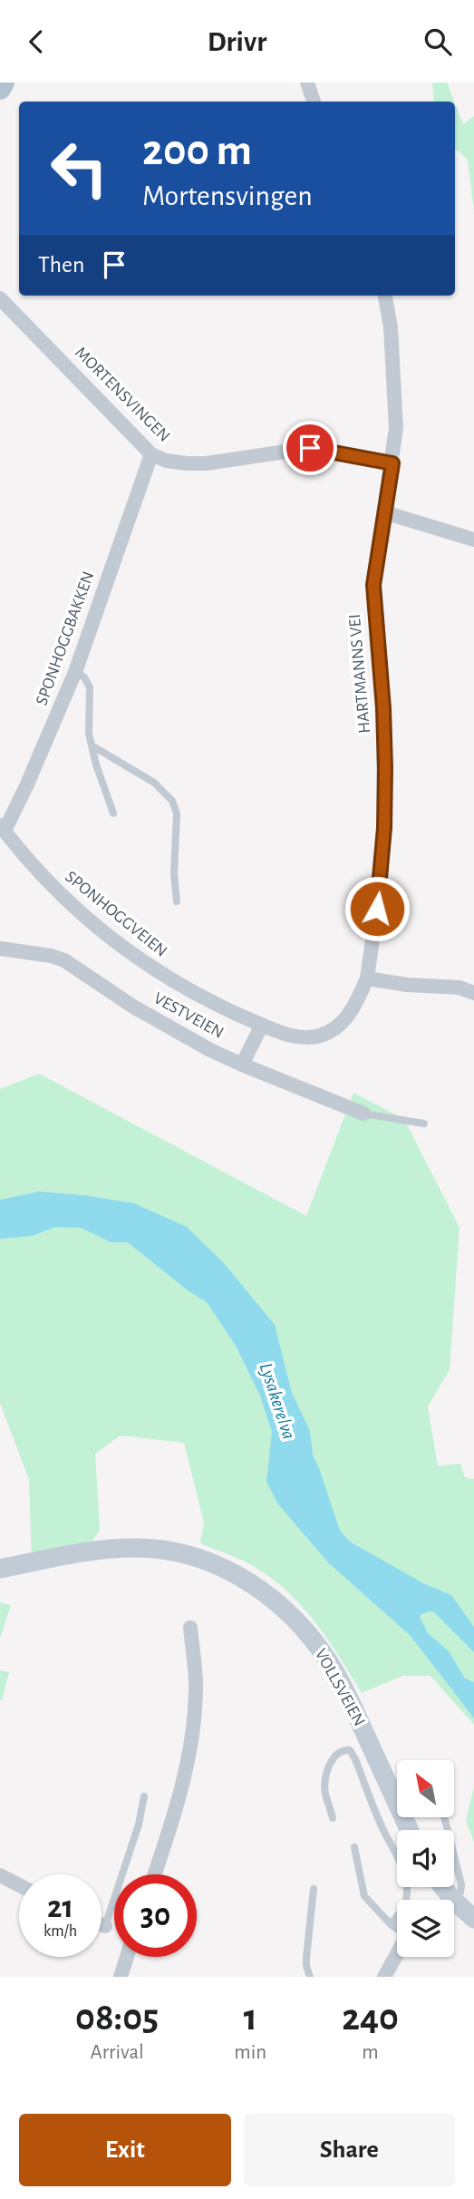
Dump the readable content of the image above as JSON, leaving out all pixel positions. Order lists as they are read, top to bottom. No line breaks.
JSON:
{"streets":{"main road":["VOLLSVEIEN"],"street":["MORTENSVINGEN","SPONHOGGBAKKEN","HARTMANNS VEI","SPONHOGGVEIEN","VESTVEIEN"]},"crossings":[["MORTENSVINGEN","SPONHOGGBAKKEN"],["MORTENSVINGEN","HARTMANNS VEI"],["SPONHOGGBAKKEN","SPONHOGGVEIEN"],["HARTMANNS VEI","SPONHOGGVEIEN"]],"water":["Lysakerelva"],"north":"top left","page":{"header":"Drivr","turn":["200 m","Mortensvingen"],"then":"Then","speed":"21 km/h","limit":"30","eta":["08:05","Arrival","1","min","240","m"],"buttons":["Exit","Share"]}}
